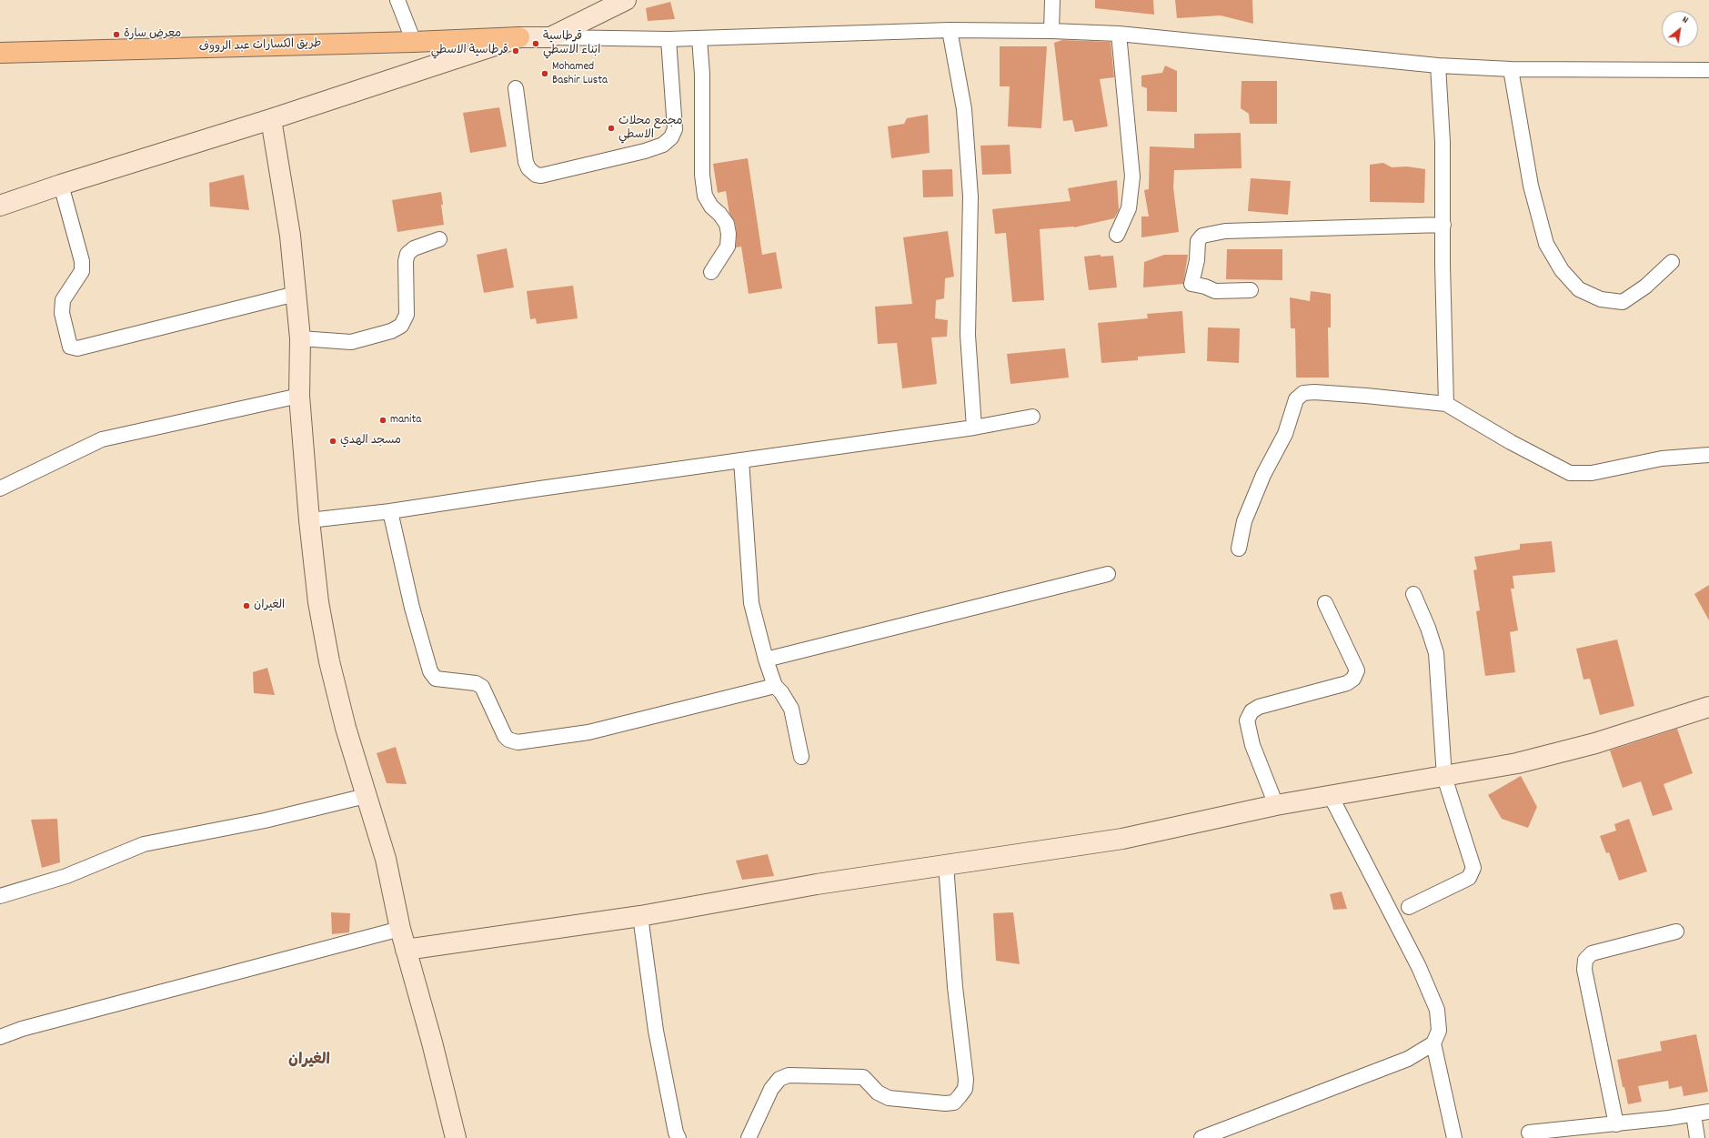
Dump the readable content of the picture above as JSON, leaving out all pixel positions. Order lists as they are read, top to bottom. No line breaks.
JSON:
{"streets":{"main road":["طريق الكسارات عبد الرووف"]},"districts":["الغيران"],"places":["معرض سارة","قرطاسية ابناء الاسطي","قرطاسية الاسطي","Mohamed Bashir Lusta","مجمع محلات الاسطي","manita","مسجد الهدي","الغيران"],"north":"top right"}
